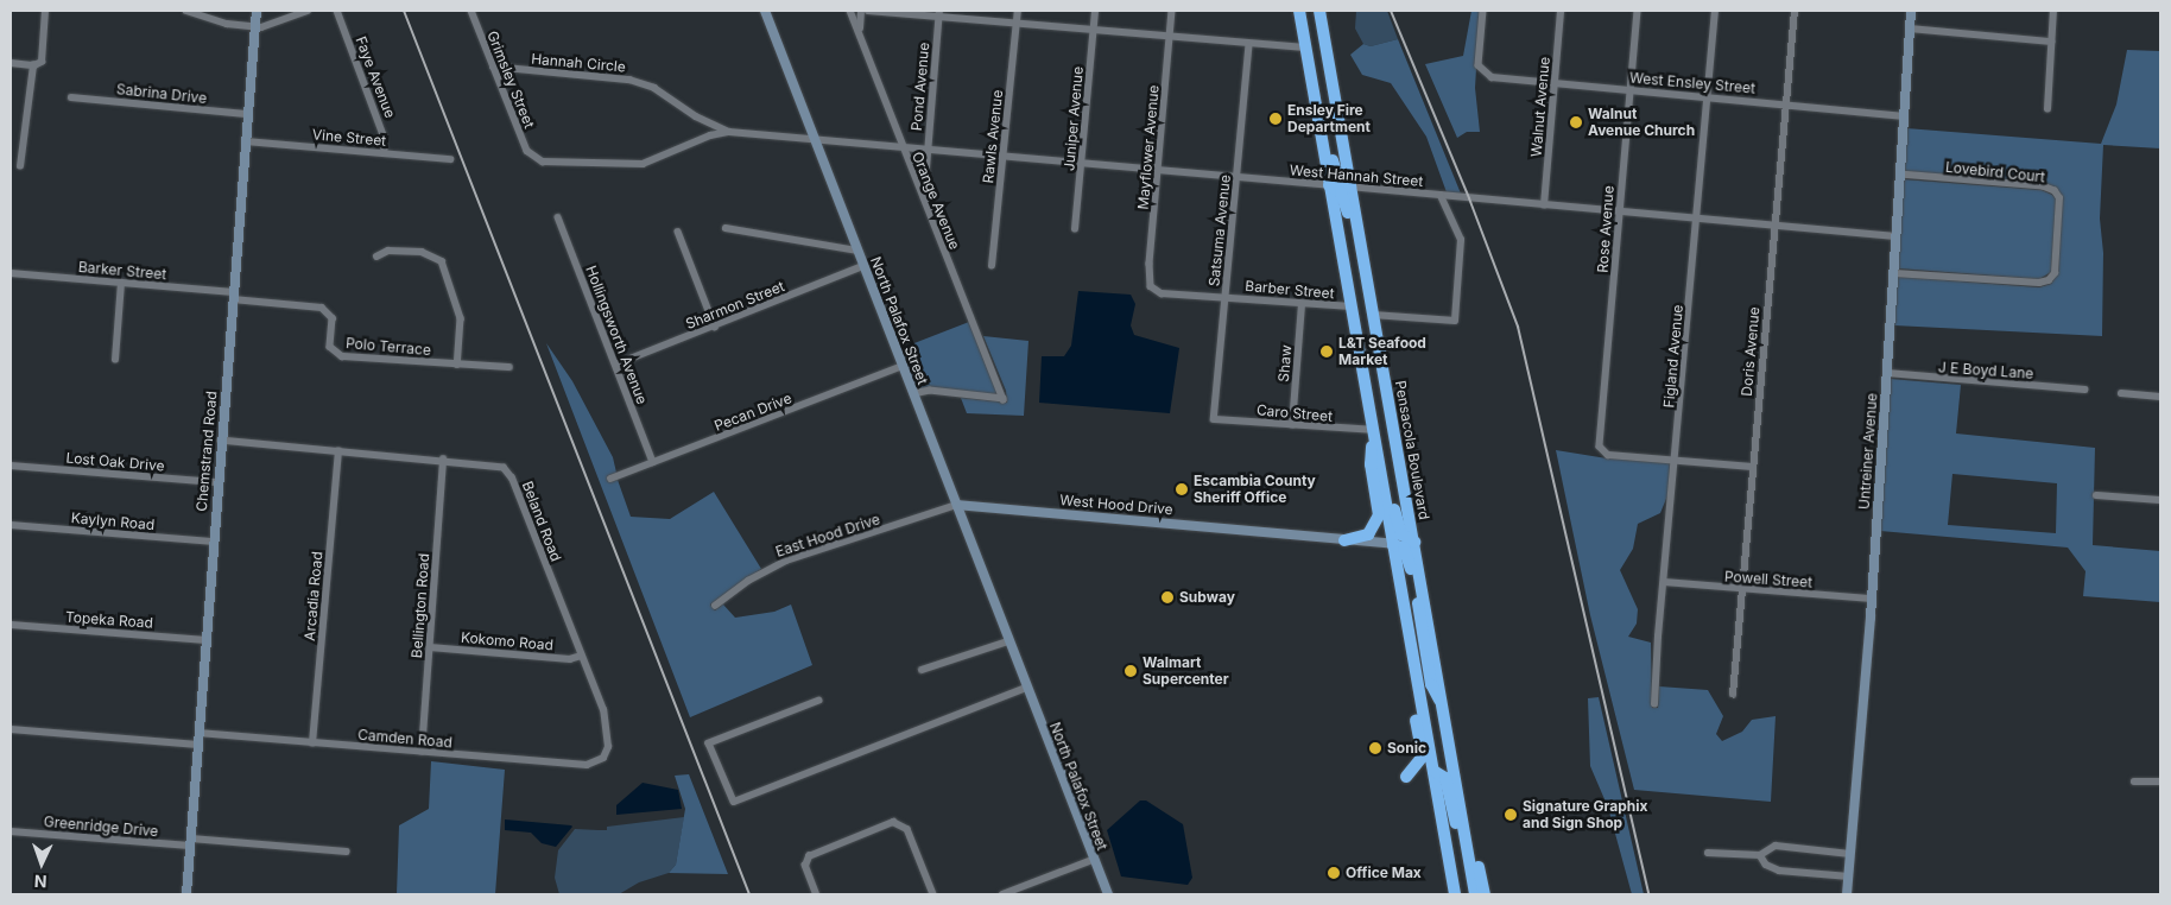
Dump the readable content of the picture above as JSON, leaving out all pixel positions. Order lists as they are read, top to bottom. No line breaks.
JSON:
{"streets":{"highway":["Pensacola Boulevard"],"street":["Hannah Circle","Faye Avenue","Grimsley Street","West Ensley Street","Pond Avenue","Sabrina Drive","Walnut Avenue","Juniper Avenue","Rawls Avenue","Vine Street","Mayflower Avenue","Lovebird Court","West Hannah Street","Orange Avenue","Rose Avenue","Satsuma Avenue","Barker Street","Barber Street","Sharmon Street","North Palafox Street","Hollingsworth Avenue","Polo Terrace","Doris Avenue","Figland Avenue","Shaw","J E Boyd Lane","Pecan Drive","Caro Street","Chemstrand Road","Untreiner Avenue","Lost Oak Drive","West Hood Drive","Kaylyn Road","Beland Road","East Hood Drive","Powell Street","Arcadia Road","Bellington Road","Topeka Road","Kokomo Road","Camden Road","Greenridge Drive"]},"crossings":[["Hannah Circle","Grimsley Street"],["Hannah Circle","West Hannah Street"],["Faye Avenue","Vine Street"],["Grimsley Street","West Hannah Street"],["West Ensley Street","Walnut Avenue"],["West Ensley Street","Rose Avenue"],["West Ensley Street","Doris Avenue"],["West Ensley Street","Figland Avenue"],["West Ensley Street","Untreiner Avenue"],["Pond Avenue","West Hannah Street"],["Pond Avenue","Orange Avenue"],["Sabrina Drive","Chemstrand Road"],["Walnut Avenue","West Hannah Street"],["Juniper Avenue","West Hannah Street"],["Rawls Avenue","West Hannah Street"],["Vine Street","Chemstrand Road"],["Mayflower Avenue","West Hannah Street"],["Mayflower Avenue","Barber Street"],["Lovebird Court","Untreiner Avenue"],["West Hannah Street","Orange Avenue"],["West Hannah Street","Rose Avenue"],["West Hannah Street","Satsuma Avenue"],["West Hannah Street","North Palafox Street"],["West Hannah Street","Doris Avenue"],["West Hannah Street","Figland Avenue"],["West Hannah Street","Pensacola Boulevard"],["West Hannah Street","Untreiner Avenue"],["Orange Avenue","North Palafox Street"],["Rose Avenue","Figland Avenue"],["Satsuma Avenue","Barber Street"],["Satsuma Avenue","Caro Street"],["Barker Street","Polo Terrace"],["Barker Street","Chemstrand Road"],["Barber Street","Shaw"],["Sharmon Street","North Palafox Street"],["Sharmon Street","Hollingsworth Avenue"],["North Palafox Street","Pecan Drive"],["North Palafox Street","West Hood Drive"],["North Palafox Street","East Hood Drive"],["Hollingsworth Avenue","Pecan Drive"],["Polo Terrace","Chemstrand Road"],["Doris Avenue","Powell Street"],["Figland Avenue","Powell Street"],["Shaw","Caro Street"],["J E Boyd Lane","Untreiner Avenue"],["Pensacola Boulevard","West Hood Drive"],["Chemstrand Road","Lost Oak Drive"],["Chemstrand Road","Kaylyn Road"],["Chemstrand Road","Beland Road"],["Chemstrand Road","Topeka Road"],["Chemstrand Road","Camden Road"],["Chemstrand Road","Greenridge Drive"],["Untreiner Avenue","Powell Street"],["West Hood Drive","East Hood Drive"],["Beland Road","Arcadia Road"],["Beland Road","Bellington Road"],["Beland Road","Kokomo Road"],["Beland Road","Camden Road"],["Arcadia Road","Camden Road"],["Bellington Road","Kokomo Road"],["Bellington Road","Camden Road"]],"places":["Ensley Fire Department","Walnut Avenue Church","L&T Seafood Market","Escambia County Sheriff Office","Subway","Walmart Supercenter","Sonic","Signature Graphix and Sign Shop","Office Max"],"north":"bottom"}
